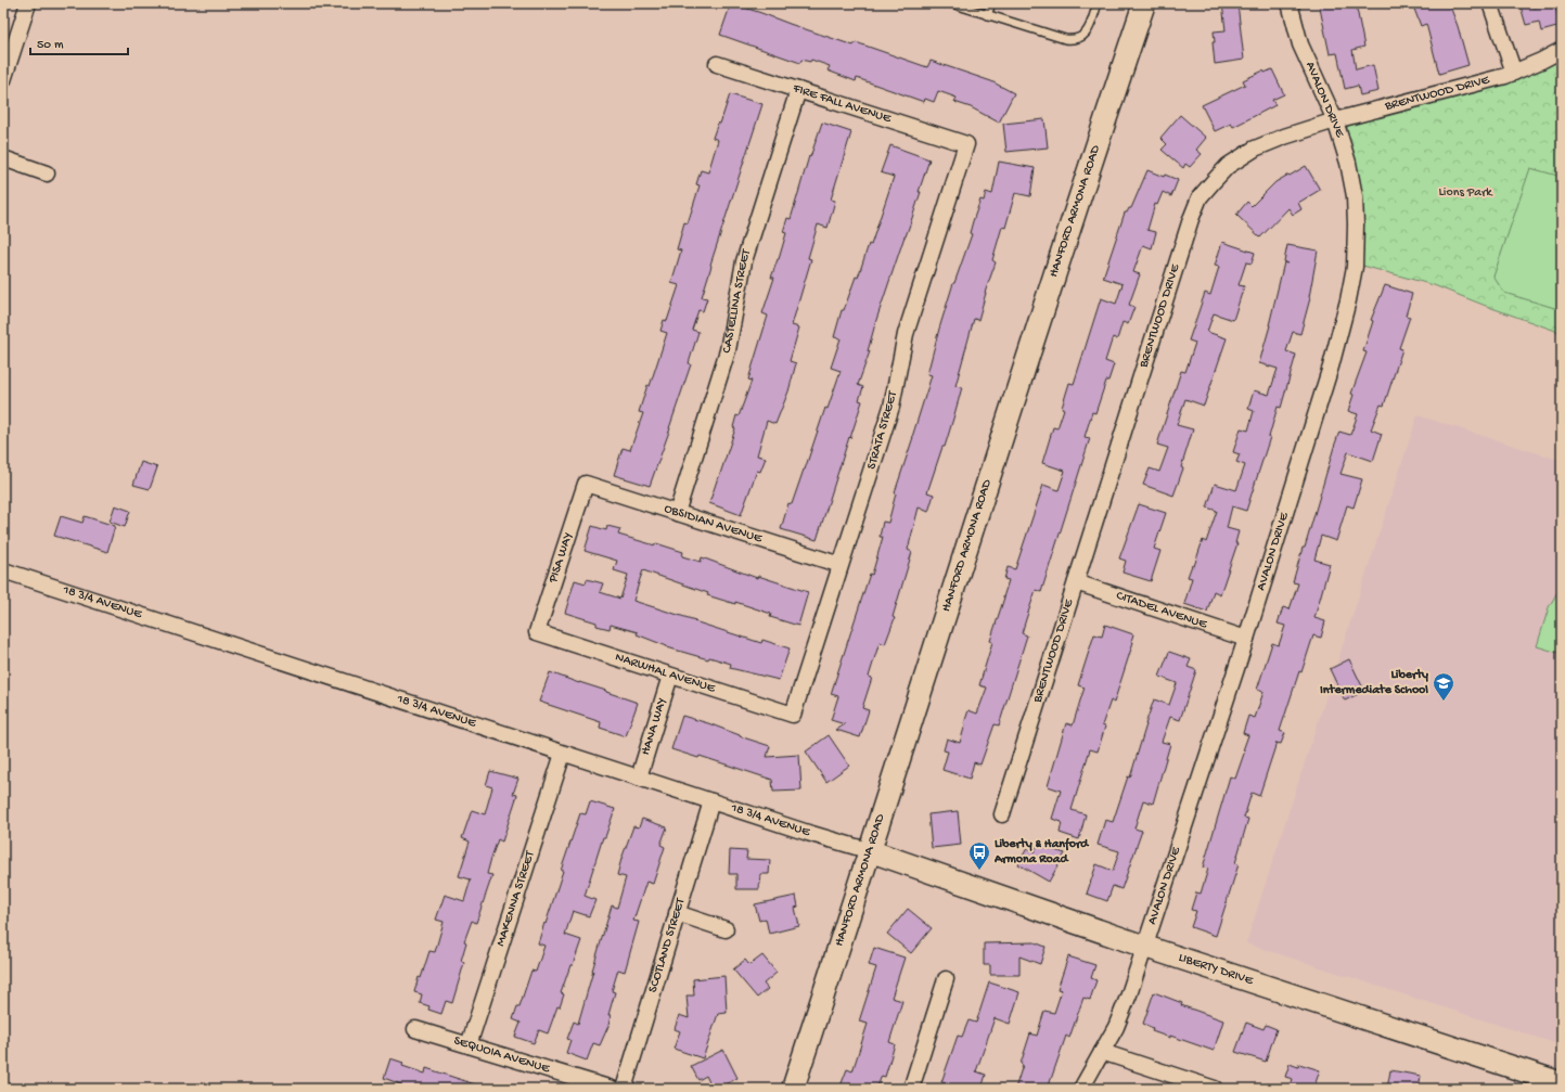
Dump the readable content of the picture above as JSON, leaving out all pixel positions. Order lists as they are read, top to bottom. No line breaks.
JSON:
{"streets":{"main road":["HANFORD ARMONA ROAD","LIBERTY DRIVE"],"street":["BRENTWOOD DRIVE","AVALON DRIVE","FIRE FALL AVENUE","CASTELLINA STREET","STRATA STREET","OBSIDIAN AVENUE","PISA WAY","18 3/4 AVENUE","CITADEL AVENUE","NARWHAL AVENUE","HANA WAY","MAKENNA STREET","SCOTLAND STREET","SEQUOIA AVENUE"]},"crossings":[["BRENTWOOD DRIVE","AVALON DRIVE"],["BRENTWOOD DRIVE","CITADEL AVENUE"],["AVALON DRIVE","CITADEL AVENUE"],["AVALON DRIVE","LIBERTY DRIVE"],["FIRE FALL AVENUE","CASTELLINA STREET"],["FIRE FALL AVENUE","STRATA STREET"],["HANFORD ARMONA ROAD","18 3/4 AVENUE"],["HANFORD ARMONA ROAD","LIBERTY DRIVE"],["CASTELLINA STREET","OBSIDIAN AVENUE"],["STRATA STREET","OBSIDIAN AVENUE"],["STRATA STREET","NARWHAL AVENUE"],["OBSIDIAN AVENUE","PISA WAY"],["PISA WAY","NARWHAL AVENUE"],["18 3/4 AVENUE","HANA WAY"],["18 3/4 AVENUE","MAKENNA STREET"],["18 3/4 AVENUE","SCOTLAND STREET"],["18 3/4 AVENUE","LIBERTY DRIVE"],["NARWHAL AVENUE","HANA WAY"],["MAKENNA STREET","SEQUOIA AVENUE"]],"parks":["Lions Park"],"places":{"school or university":["Liberty Intermediate School"],"bus stop":["Liberty & Hanford Armona Road"]},"scale_bar":"50 m"}
